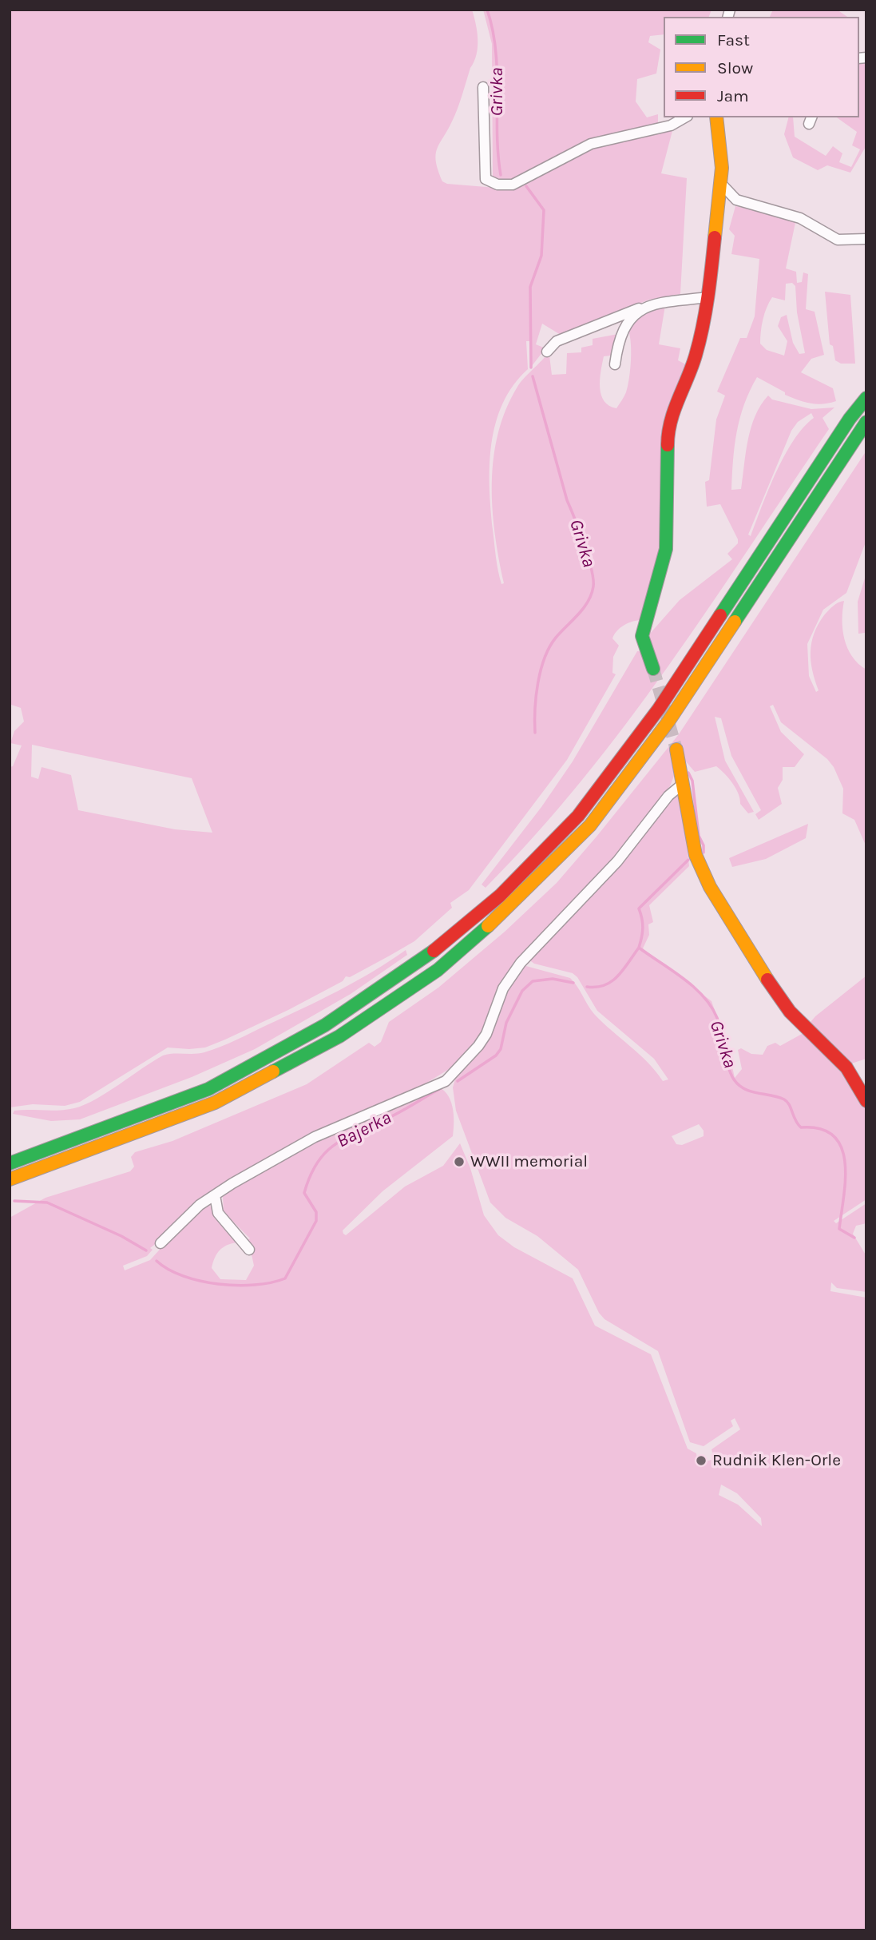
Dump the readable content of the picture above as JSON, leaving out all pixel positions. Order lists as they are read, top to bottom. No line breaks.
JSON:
{"water":["Grivka","Bajerka"],"places":["WWII memorial","Rudnik Klen-Orle"],"legend":["Fast","Slow","Jam"]}
